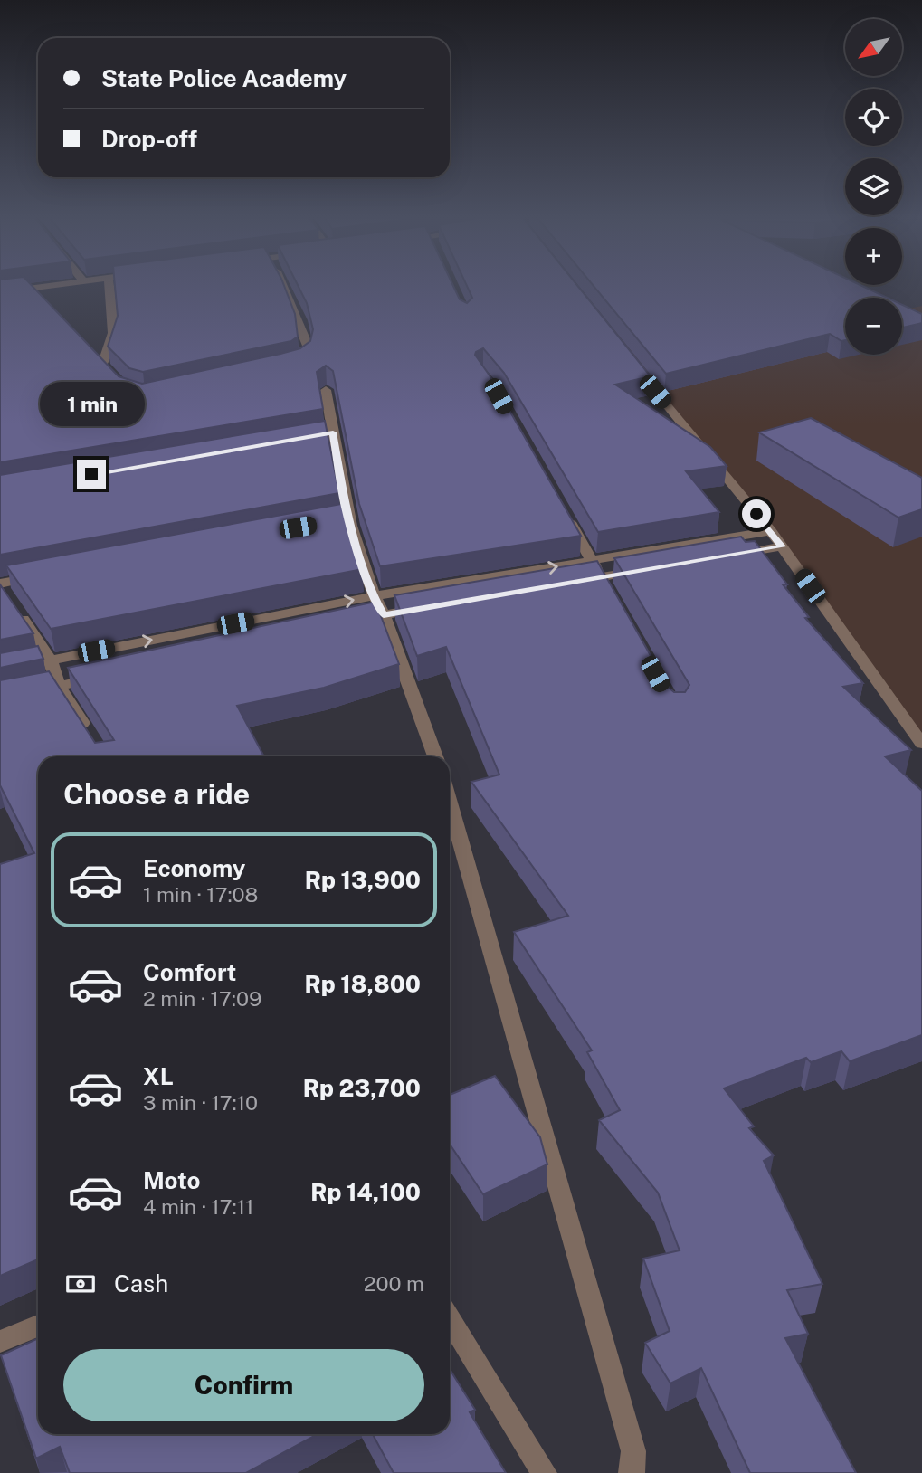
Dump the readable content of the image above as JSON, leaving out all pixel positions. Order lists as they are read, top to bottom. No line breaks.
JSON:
{"north":"bottom left","page":{"map_buttons":["+","−"],"banner":["State Police Academy","Drop-off"],"bubble":"1 min","heading":"Choose a ride","list":[{"name":"Economy","note":"1 min · 17:08","value":"Rp 13,900"},{"name":"Comfort","note":"2 min · 17:09","value":"Rp 18,800"},{"name":"XL","note":"3 min · 17:10","value":"Rp 23,700"},{"name":"Moto","note":"4 min · 17:11","value":"Rp 14,100"}],"pay":["Cash","200 m"],"buttons":"Confirm"}}
